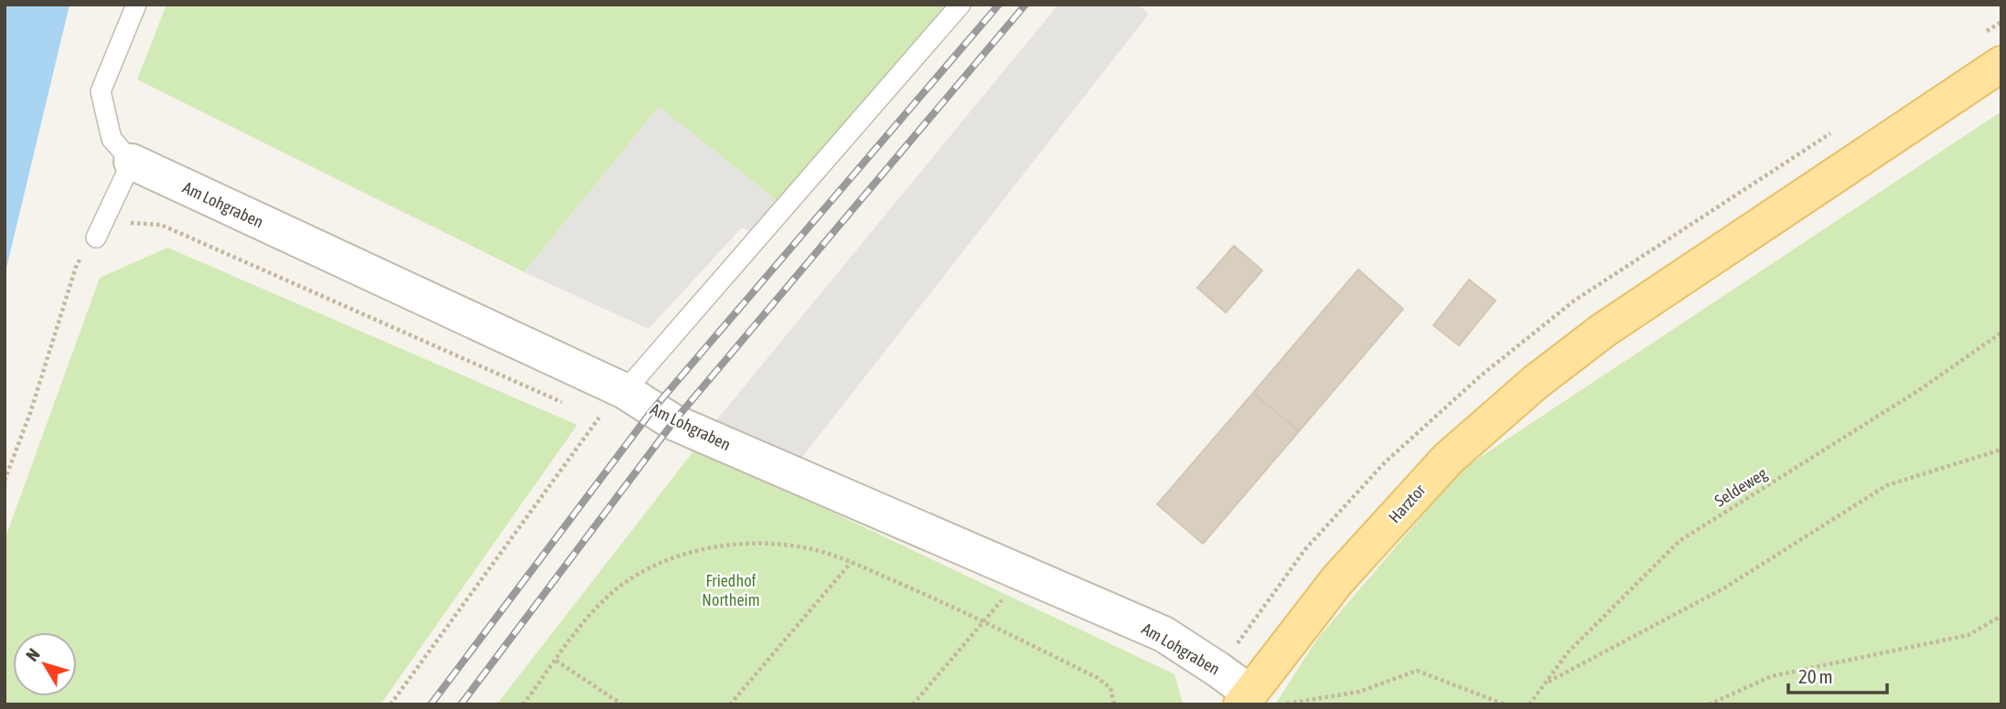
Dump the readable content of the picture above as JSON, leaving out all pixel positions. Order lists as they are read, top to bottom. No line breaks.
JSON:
{"streets":{"main road":["Harztor"],"street":["Am Lohgraben"],"path":["Seldeweg"]},"crossings":[["Am Lohgraben","Harztor"]],"parks":["Friedhof Northeim"],"scale_bar":"20 m","north":"top left"}
